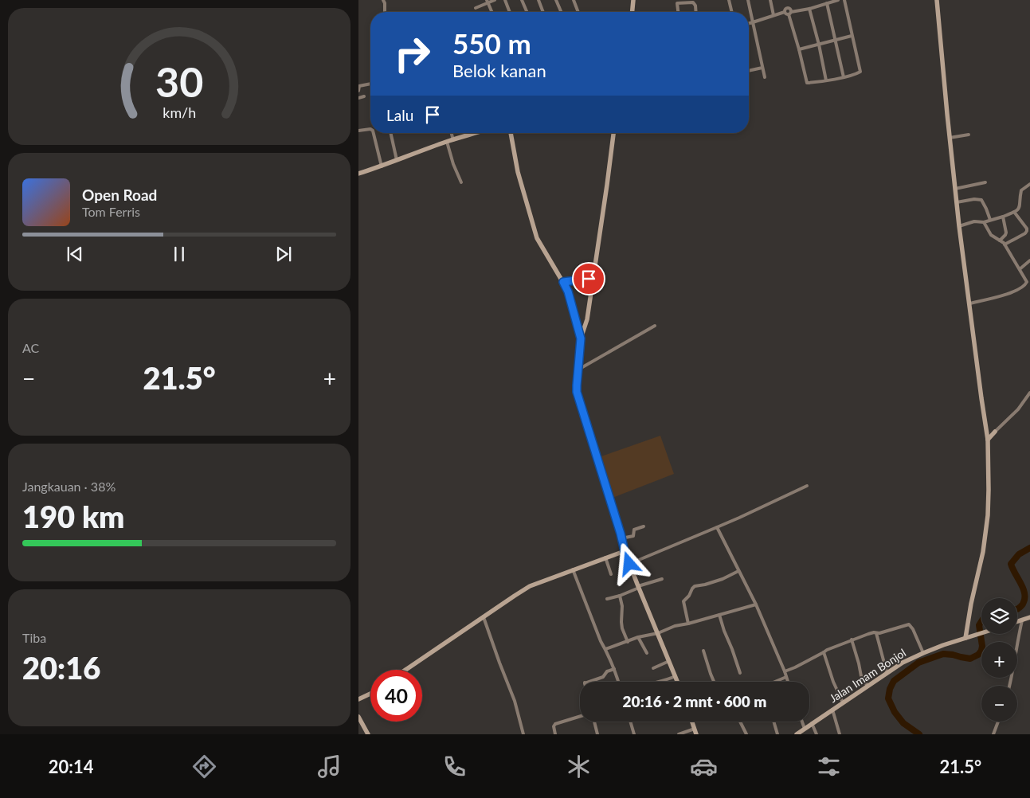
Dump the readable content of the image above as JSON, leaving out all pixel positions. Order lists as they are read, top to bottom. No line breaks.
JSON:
{"streets":{"street":["Jalan Imam Bonjol"]},"page":{"turn":["550 m","Belok kanan"],"then":"Lalu","song":["Open Road","Tom Ferris"],"tile":["AC",["Jangkauan · 38%","190 km"],["Tiba","20:16"]],"heat":["−","21.5°","+"],"map_buttons":["+","−"],"limit":"40","trip":"20:16 · 2 mnt · 600 m","tabs":["20:14","21.5°"],"gauge":["30","km/h"]}}
